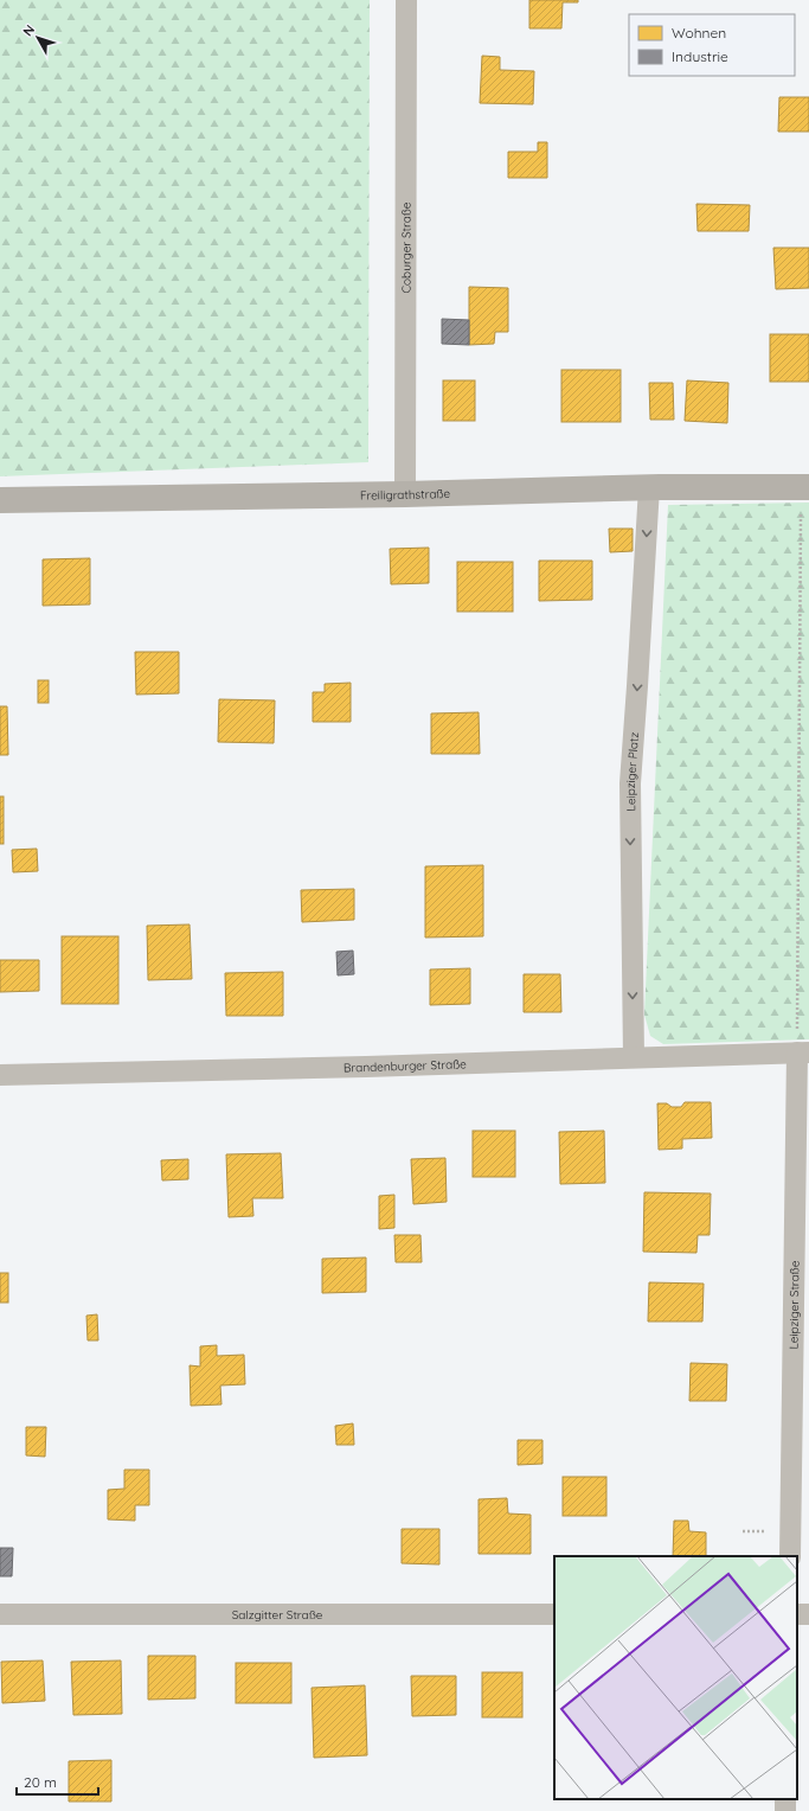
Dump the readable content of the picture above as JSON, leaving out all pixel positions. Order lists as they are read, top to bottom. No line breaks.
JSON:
{"streets":{"street":["Coburger Straße","Freiligrathstraße","Leipziger Platz","Brandenburger Straße","Leipziger Straße","Salzgitter Straße"]},"crossings":[["Coburger Straße","Freiligrathstraße"],["Freiligrathstraße","Leipziger Platz"],["Leipziger Platz","Brandenburger Straße"],["Brandenburger Straße","Leipziger Straße"]],"one_way":["Leipziger Platz"],"legend":["Wohnen","Industrie"],"scale_bar":"20 m","north":"top left"}
